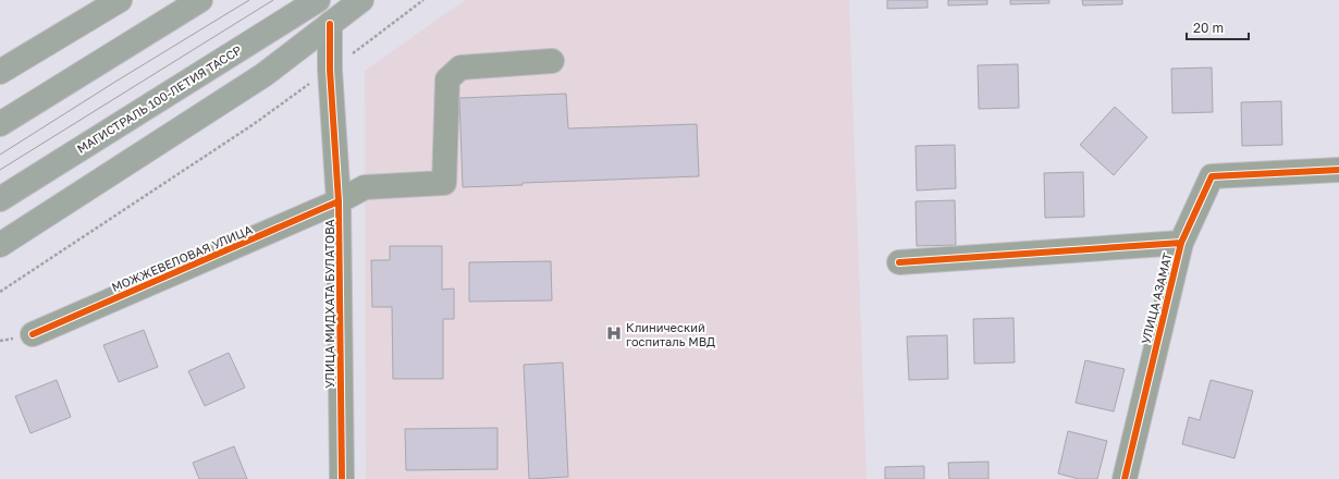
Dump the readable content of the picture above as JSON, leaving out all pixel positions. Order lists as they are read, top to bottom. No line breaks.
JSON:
{"streets":{"main road":["МАГИСТРАЛЬ 100-ЛЕТИЯ ТАССР"],"street":["МОЖЖЕВЕЛОВАЯ УЛИЦА","УЛИЦА АЗАМАТ","УЛИЦА МИДХАТА БУЛАТОВА"]},"crossings":[["МОЖЖЕВЕЛОВАЯ УЛИЦА","УЛИЦА МИДХАТА БУЛАТОВА"]],"places":{"hospital":["Клинический госпиталь МВД"]},"scale_bar":"20 m"}
